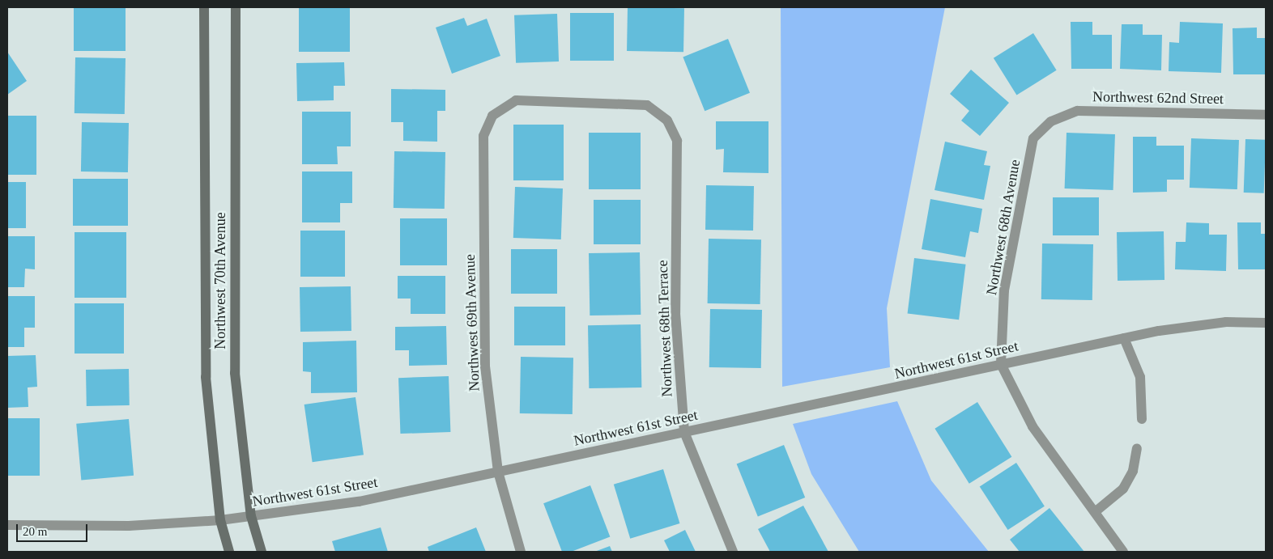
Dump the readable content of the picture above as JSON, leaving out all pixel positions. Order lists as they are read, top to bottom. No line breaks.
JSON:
{"streets":{"street":["Northwest 62nd Street","Northwest 68th Avenue","Northwest 70th Avenue","Northwest 69th Avenue","Northwest 68th Terrace","Northwest 61st Street"]},"crossings":[["Northwest 62nd Street","Northwest 68th Avenue"],["Northwest 68th Avenue","Northwest 61st Street"],["Northwest 70th Avenue","Northwest 61st Street"],["Northwest 69th Avenue","Northwest 68th Terrace"],["Northwest 69th Avenue","Northwest 61st Street"],["Northwest 68th Terrace","Northwest 61st Street"]],"scale_bar":"20 m"}
